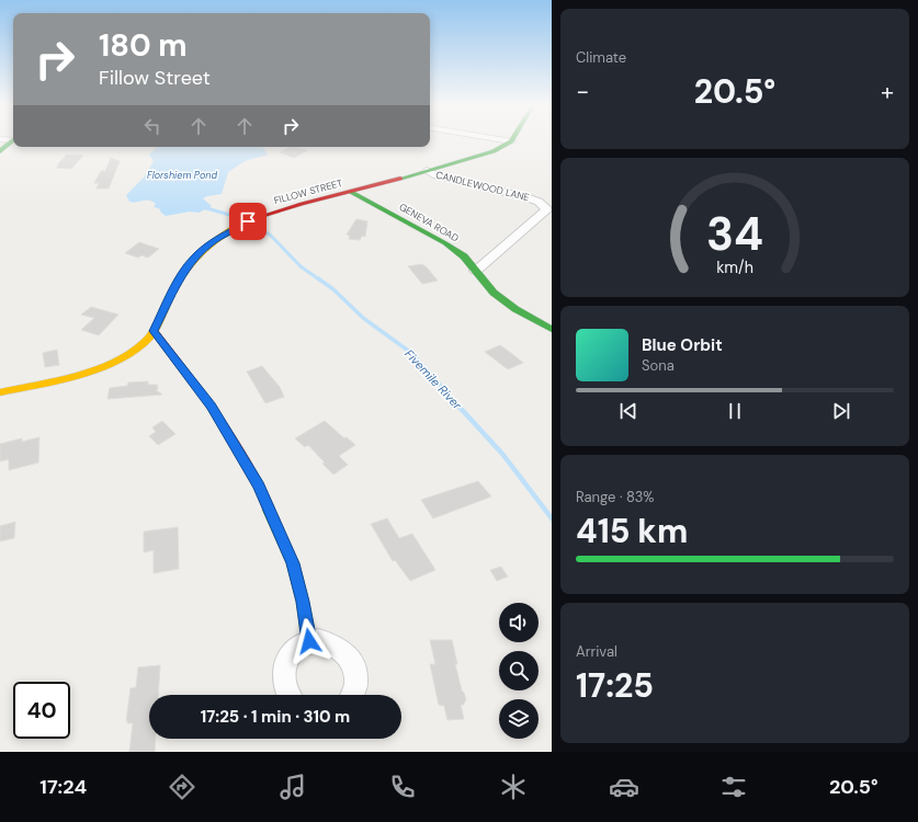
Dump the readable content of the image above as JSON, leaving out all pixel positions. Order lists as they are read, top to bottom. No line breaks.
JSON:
{"streets":{"main road":["FILLOW STREET","GENEVA ROAD"],"street":["CANDLEWOOD LANE"]},"crossings":[["CANDLEWOOD LANE","FILLOW STREET"],["CANDLEWOOD LANE","GENEVA ROAD"],["FILLOW STREET","GENEVA ROAD"]],"water":["Florshiem Pond","Fivemile River"],"page":{"tile":["Climate",["Range · 83%","415 km"],["Arrival","17:25"]],"turn":["180 m","Fillow Street"],"heat":["−","20.5°","+"],"song":["Blue Orbit","Sona"],"limit":"40","trip":"17:25 · 1 min · 310 m","tabs":["17:24","20.5°"],"gauge":["34","km/h"]}}
